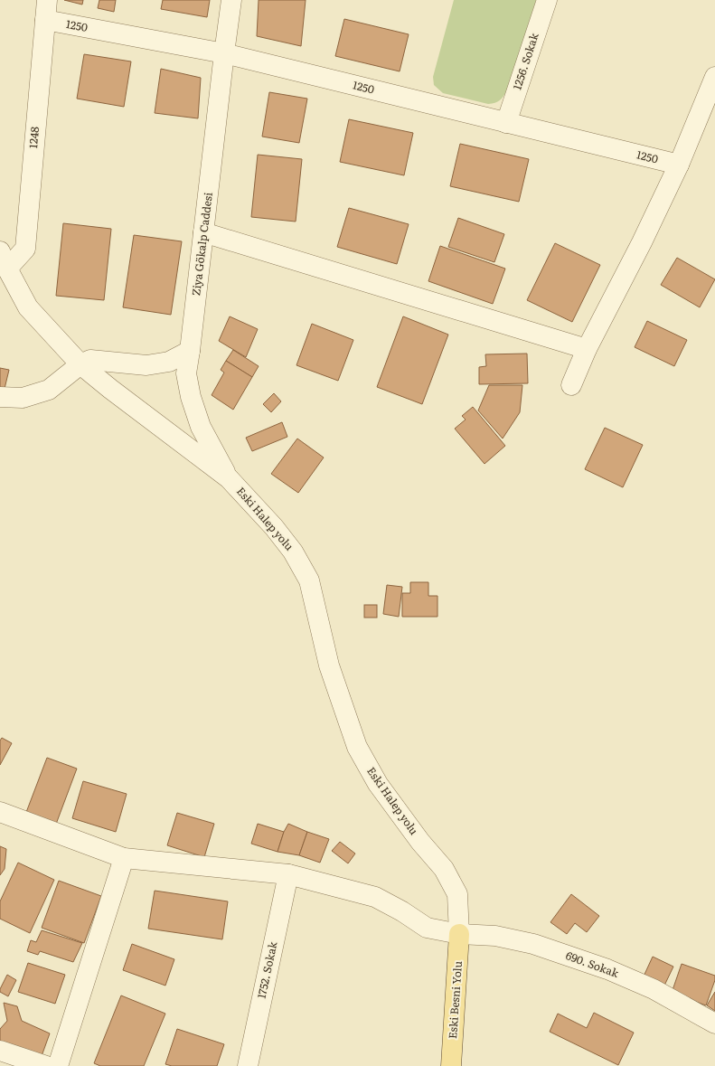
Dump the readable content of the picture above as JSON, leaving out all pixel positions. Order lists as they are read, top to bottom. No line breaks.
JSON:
{"streets":{"main road":["Eski Besni Yolu"],"street":["1250","1256. Sokak","1248","Ziya Gökalp Caddesi","Eski Halep yolu","690. Sokak","1752. Sokak"]},"crossings":[["1250","1256. Sokak"],["1250","1248"],["1250","Ziya Gökalp Caddesi"],["1248","Eski Halep yolu"],["Ziya Gökalp Caddesi","Eski Halep yolu"],["Eski Halep yolu","690. Sokak"],["Eski Halep yolu","Eski Besni Yolu"],["690. Sokak","1752. Sokak"],["690. Sokak","Eski Besni Yolu"]]}
